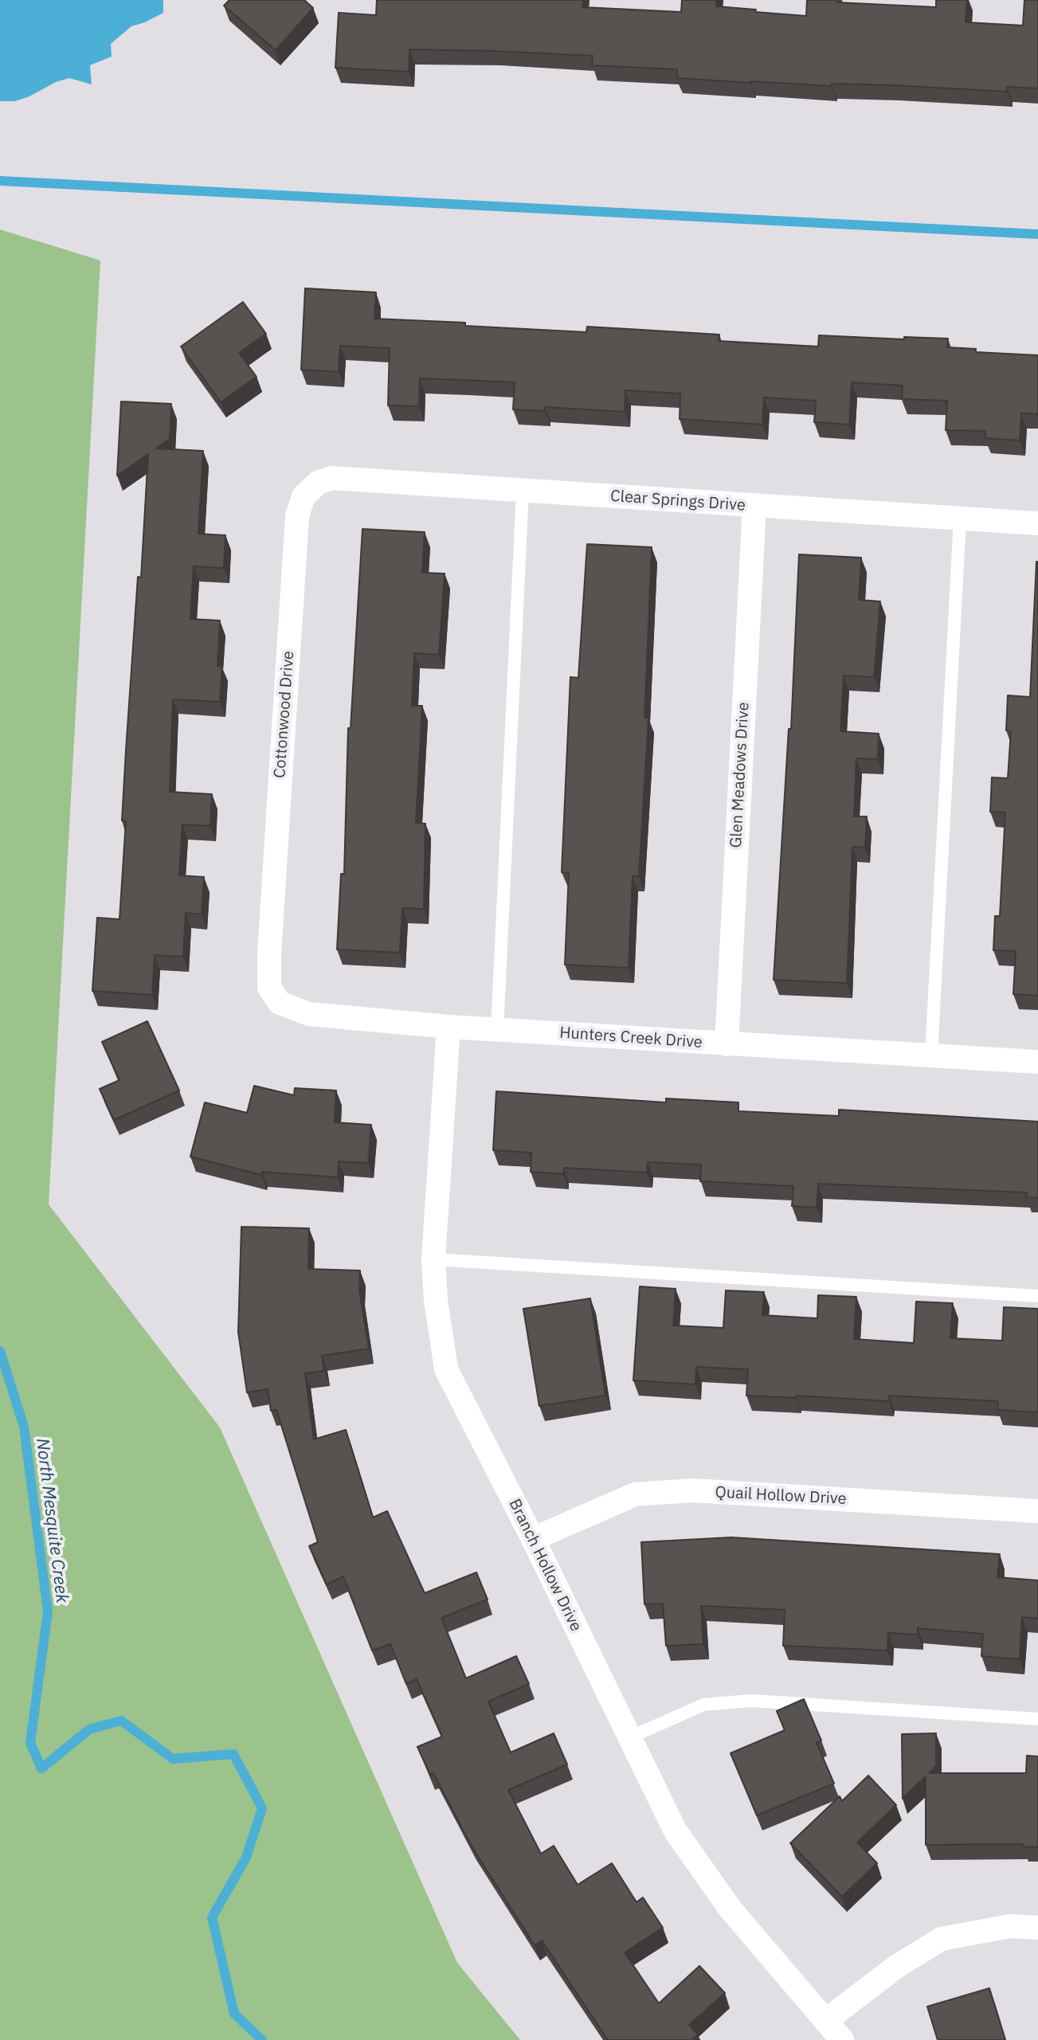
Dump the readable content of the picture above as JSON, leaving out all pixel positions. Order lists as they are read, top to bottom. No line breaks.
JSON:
{"streets":{"street":["Clear Springs Drive","Cottonwood Drive","Glen Meadows Drive","Hunters Creek Drive","Quail Hollow Drive","Branch Hollow Drive"]},"crossings":[["Clear Springs Drive","Cottonwood Drive"],["Clear Springs Drive","Glen Meadows Drive"],["Cottonwood Drive","Hunters Creek Drive"],["Glen Meadows Drive","Hunters Creek Drive"],["Hunters Creek Drive","Branch Hollow Drive"],["Quail Hollow Drive","Branch Hollow Drive"]],"water":["North Mesquite Creek"]}
